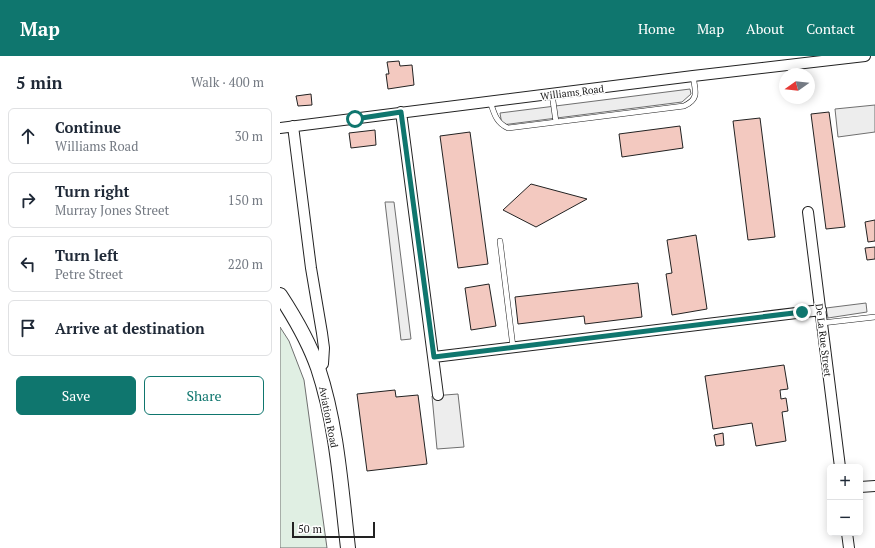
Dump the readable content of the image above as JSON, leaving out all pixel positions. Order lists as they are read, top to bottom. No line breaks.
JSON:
{"streets":{"main road":["Aviation Road"],"street":["Williams Road","De La Rue Street"]},"scale_bar":"50 m","north":"left","page":{"header":"Map","nav":["Home","Map","About","Contact"],"heading":["5 min","Walk · 400 m"],"list":[["Continue","Williams Road","30 m"],["Turn right","Murray Jones Street","150 m"],["Turn left","Petre Street","220 m"],"Arrive at destination"],"buttons":["Save","Share"],"map_buttons":["+","−"],"scale":"50 m"}}
